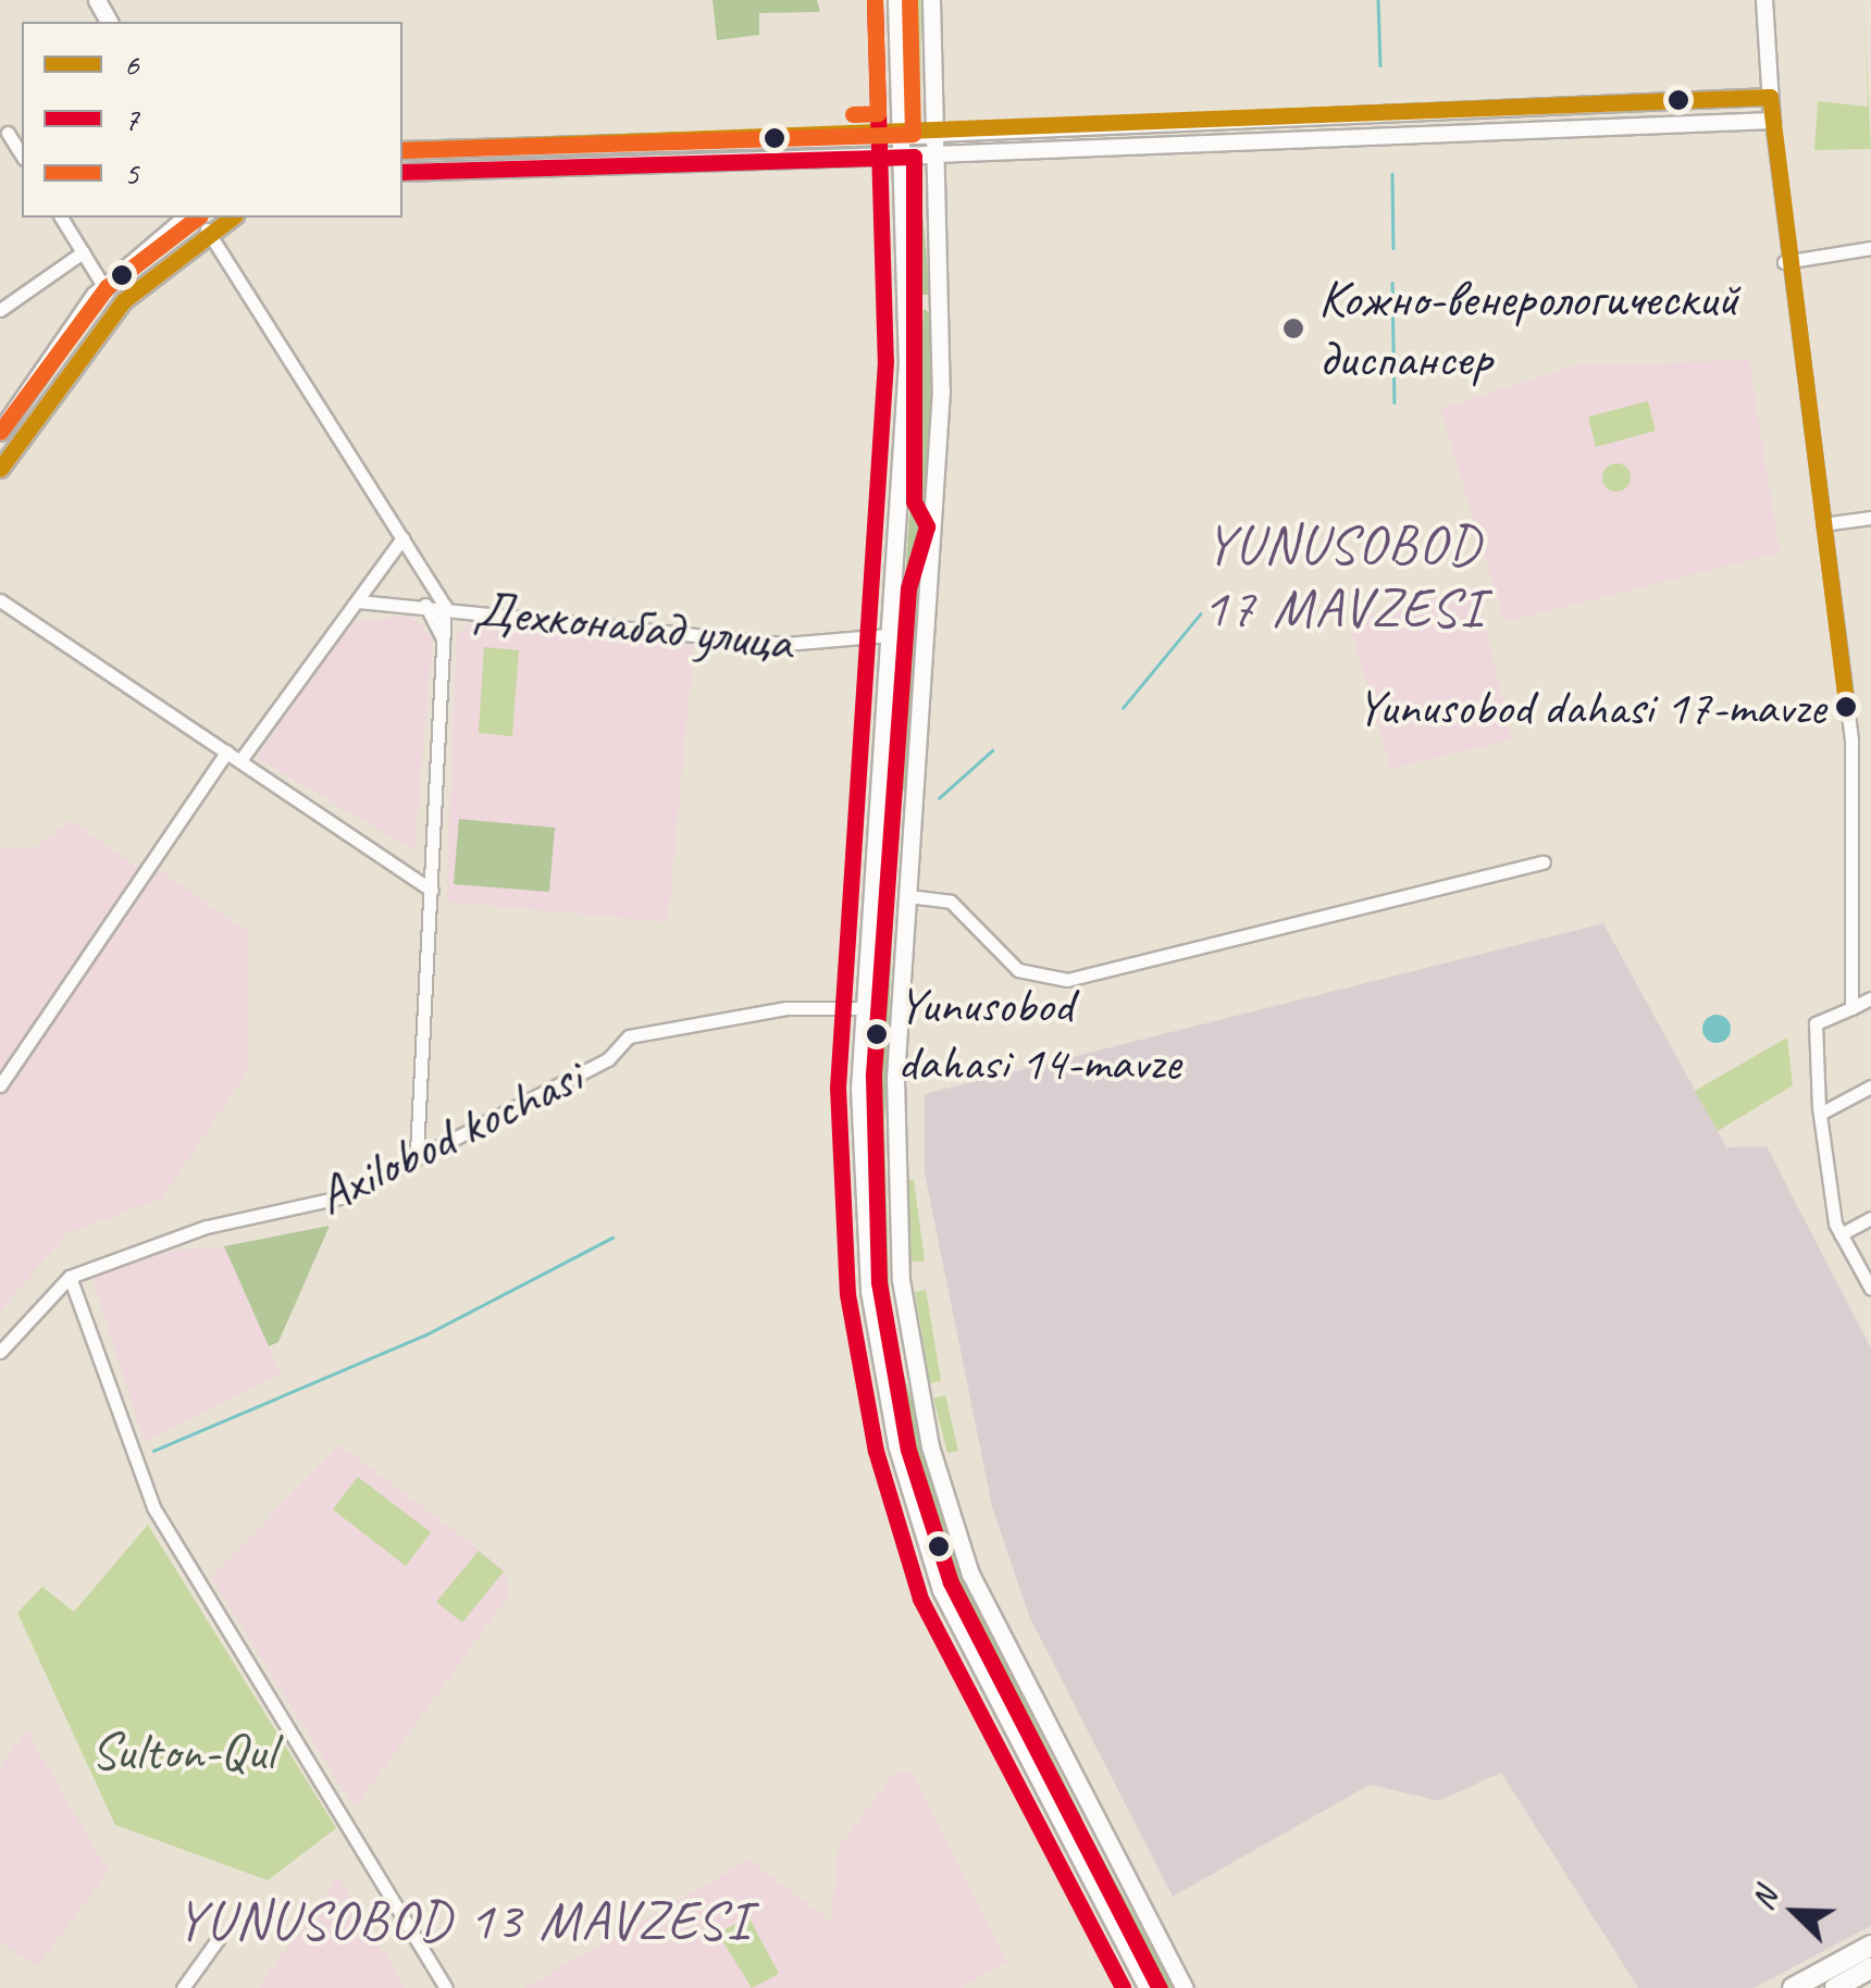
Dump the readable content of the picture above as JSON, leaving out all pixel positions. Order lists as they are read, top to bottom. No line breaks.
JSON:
{"streets":{"street":["Дехконабад улица","Axilobod kochasi"]},"districts":["YUNUSOBOD 17 MAVZESI","YUNUSOBOD 13 MAVZESI"],"parks":["Sulton-Qul"],"places":["Кожно-венерологический диспансер","Yunusobod dahasi 17-mavze","Yunusobod dahasi 14-mavze"],"lines":["transit line 7","transit line 5","transit line 6"],"legend":["6","7","5"],"north":"top left"}
